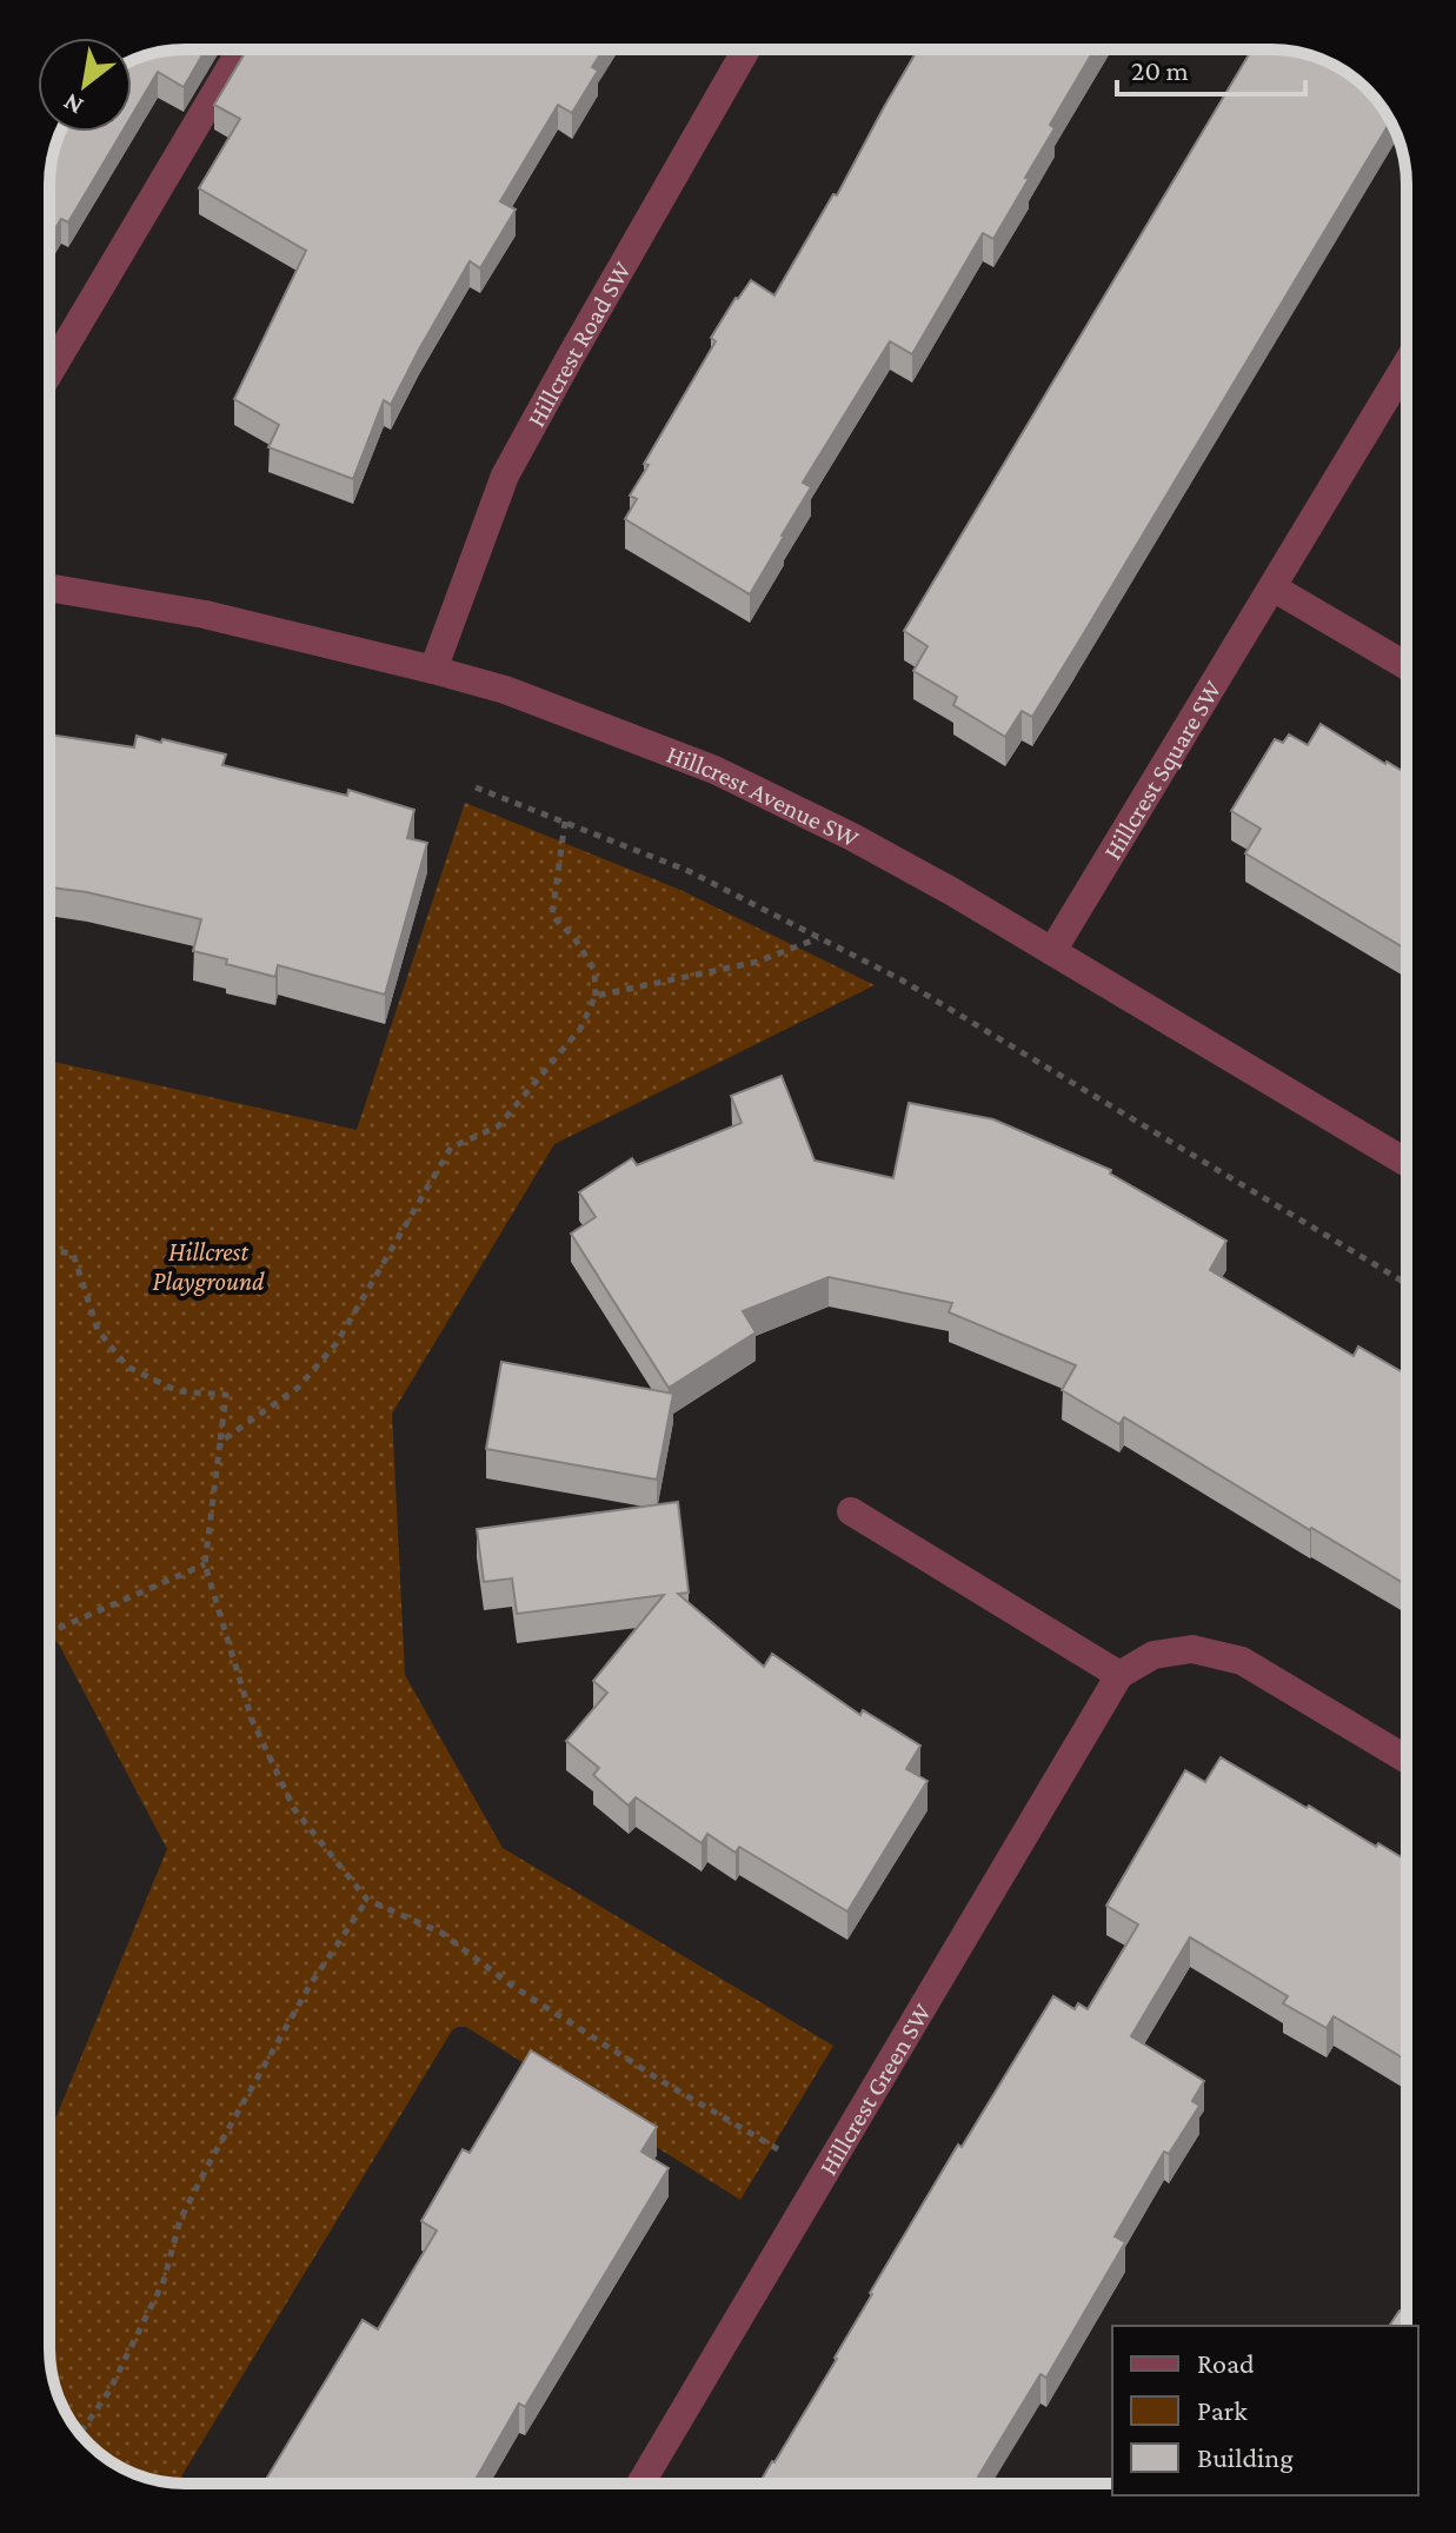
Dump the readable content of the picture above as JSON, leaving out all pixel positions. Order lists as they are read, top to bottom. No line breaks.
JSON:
{"streets":{"street":["Hillcrest Road SW","Hillcrest Square SW","Hillcrest Avenue SW","Hillcrest Green SW"]},"crossings":[["Hillcrest Road SW","Hillcrest Avenue SW"],["Hillcrest Square SW","Hillcrest Avenue SW"]],"parks":["Hillcrest Playground"],"legend":["Road","Park","Building"],"scale_bar":"20 m","north":"bottom left"}
